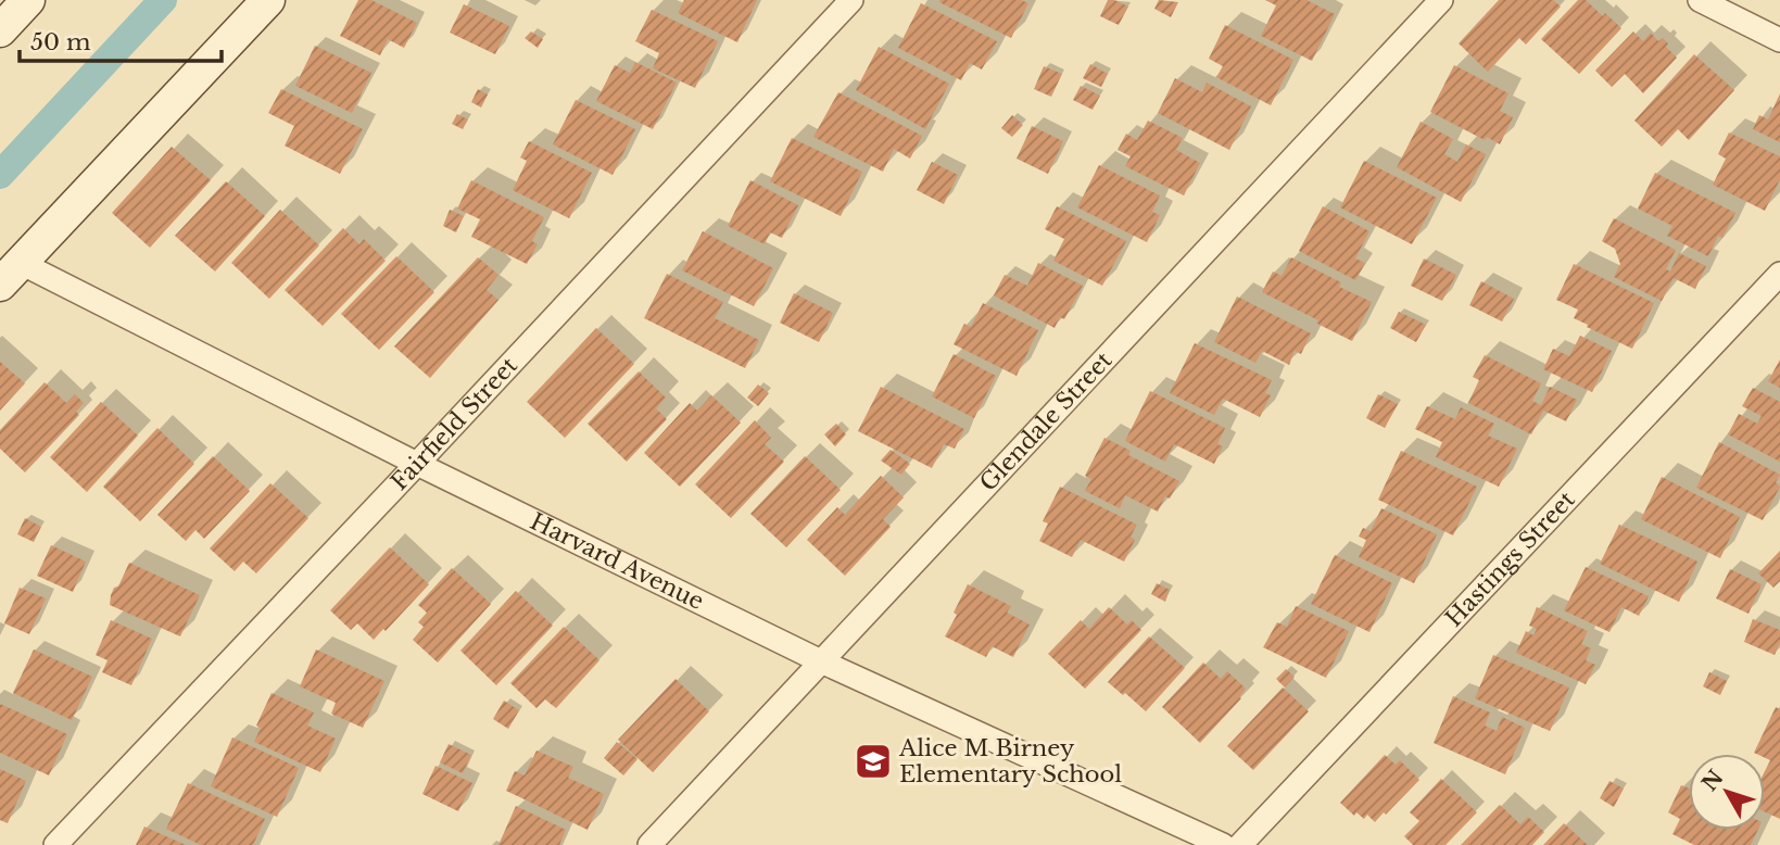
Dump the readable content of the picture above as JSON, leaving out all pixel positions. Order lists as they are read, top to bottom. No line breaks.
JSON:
{"streets":{"street":["Glendale Street","Fairfield Street","Hastings Street","Harvard Avenue"]},"crossings":[["Glendale Street","Harvard Avenue"],["Fairfield Street","Harvard Avenue"]],"places":{"school or university":["Alice M Birney Elementary School"]},"scale_bar":"50 m","north":"top left"}
